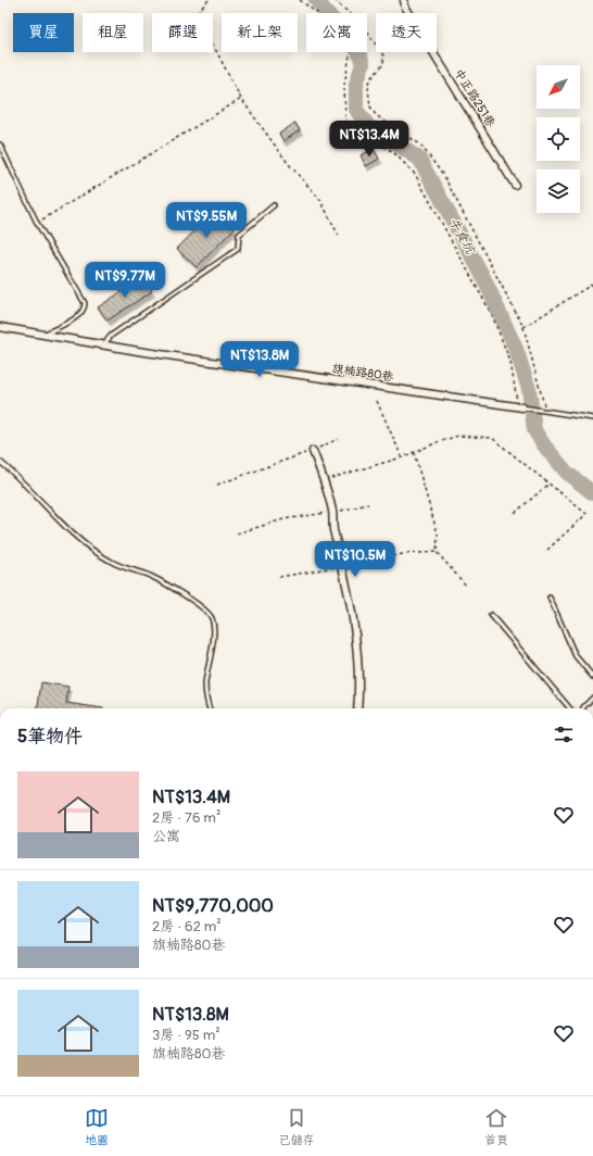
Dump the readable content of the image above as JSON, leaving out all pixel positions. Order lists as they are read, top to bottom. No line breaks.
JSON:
{"streets":{"street":["中正路251巷","旗楠路80巷"]},"water":["牛食坑"],"north":"bottom left","page":{"chip":["買屋","租屋","篩選","新上架","公寓","透天"],"price":["NT$13.4M","NT$9.55M","NT$9.77M","NT$13.8M","NT$10.5M"],"heading":"5筆物件","list":[{"name":"NT$13.4M","note":"2房 · 76 m² · 公寓"},{"name":"NT$9,770,000","note":"2房 · 62 m² · 旗楠路80巷"},{"name":"NT$13.8M","note":"3房 · 95 m² · 旗楠路80巷"}],"tabs":["地圖","已儲存","首頁"]}}
